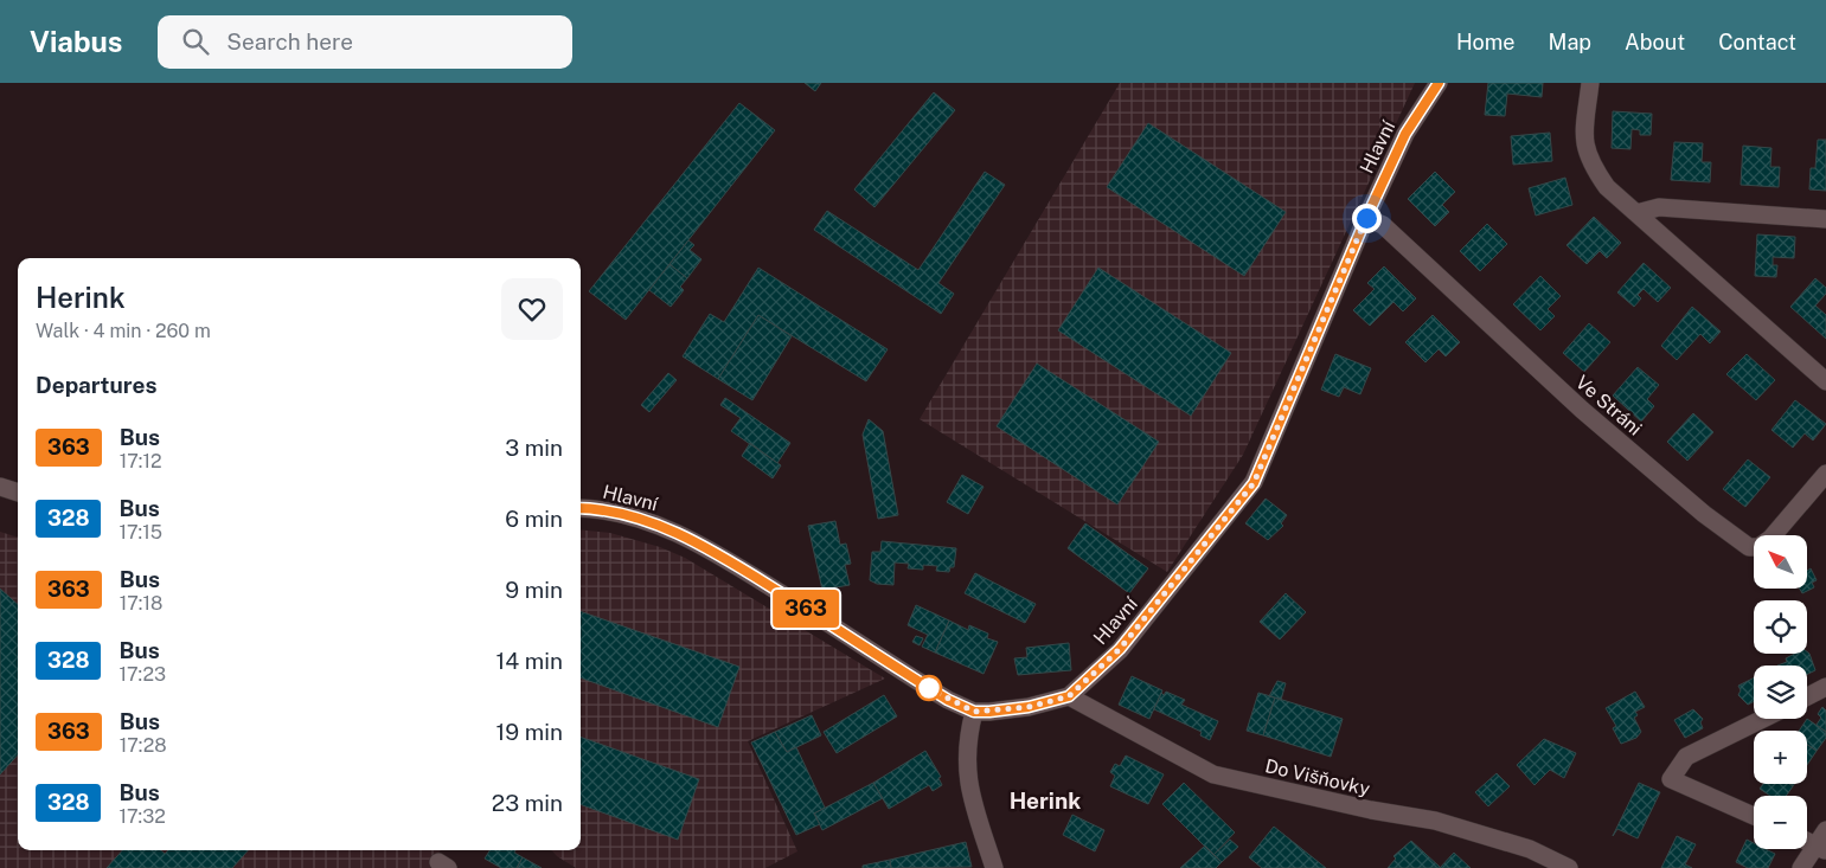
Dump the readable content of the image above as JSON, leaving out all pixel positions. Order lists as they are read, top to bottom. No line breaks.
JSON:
{"streets":{"street":["Hlavní","Ve Stráni","Do Višňovky"]},"crossings":[["Hlavní","Ve Stráni"],["Hlavní","Do Višňovky"]],"districts":["Herink"],"lines":["bus line 363"],"north":"top left","page":{"header":"Viabus","search":"Search here","nav":["Home","Map","About","Contact"],"on_map":"363","heading":[["Herink","Walk · 4 min · 260 m"],"Departures"],"list":[{"mark":"363","name":"Bus","note":"17:12","value":"3 min"},{"mark":"328","name":"Bus","note":"17:15","value":"6 min"},{"mark":"363","name":"Bus","note":"17:18","value":"9 min"},{"mark":"328","name":"Bus","note":"17:23","value":"14 min"},{"mark":"363","name":"Bus","note":"17:28","value":"19 min"},{"mark":"328","name":"Bus","note":"17:32","value":"23 min"}],"map_buttons":["+","−"]}}
